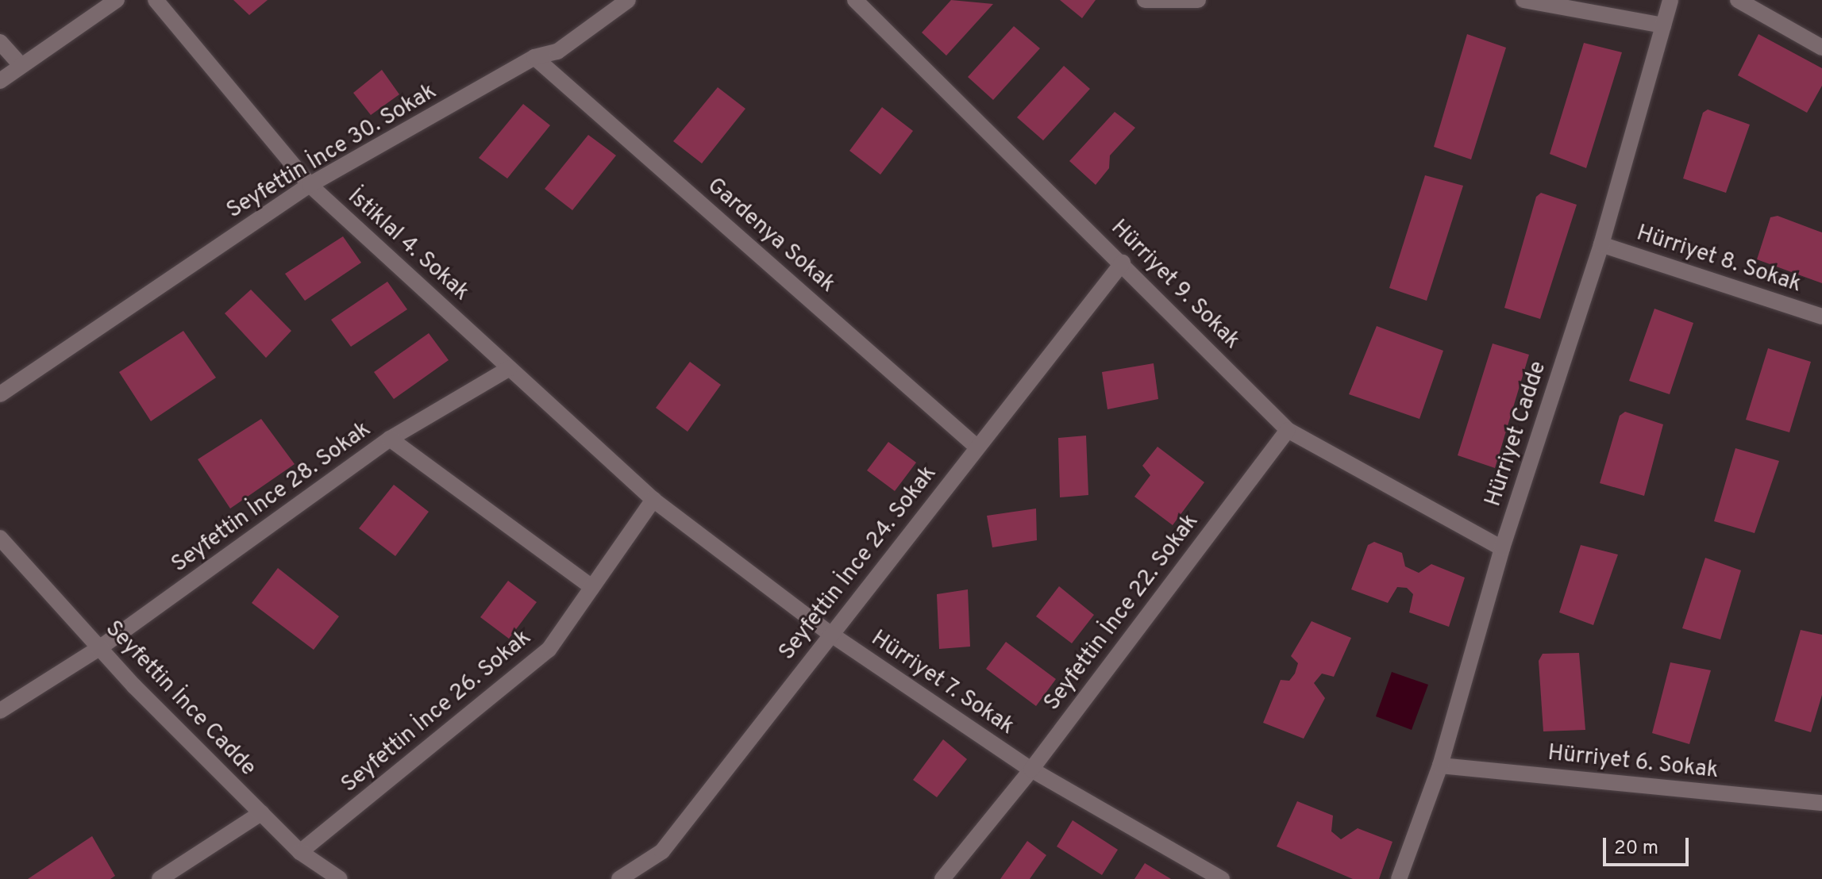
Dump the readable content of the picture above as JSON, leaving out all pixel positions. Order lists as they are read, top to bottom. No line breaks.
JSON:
{"streets":{"street":["Seyfettin İnce 30. Sokak","Gardenya Sokak","İstiklal 4. Sokak","Hürriyet 8. Sokak","Hürriyet 9. Sokak","Hürriyet Cadde","Seyfettin İnce 28. Sokak","Seyfettin İnce 24. Sokak","Seyfettin İnce 22. Sokak","Hürriyet 7. Sokak","Seyfettin İnce Cadde","Seyfettin İnce 26. Sokak","Hürriyet 6. Sokak"]},"crossings":[["Seyfettin İnce 30. Sokak","Gardenya Sokak"],["Seyfettin İnce 30. Sokak","İstiklal 4. Sokak"],["Gardenya Sokak","Seyfettin İnce 24. Sokak"],["İstiklal 4. Sokak","Hürriyet 7. Sokak"],["İstiklal 4. Sokak","Seyfettin İnce 26. Sokak"],["Hürriyet 8. Sokak","Hürriyet Cadde"],["Hürriyet 9. Sokak","Hürriyet Cadde"],["Hürriyet 9. Sokak","Seyfettin İnce 24. Sokak"],["Hürriyet 9. Sokak","Seyfettin İnce 22. Sokak"],["Hürriyet Cadde","Hürriyet 6. Sokak"],["Seyfettin İnce 28. Sokak","Seyfettin İnce Cadde"],["Seyfettin İnce 28. Sokak","Seyfettin İnce 26. Sokak"],["Seyfettin İnce 24. Sokak","Hürriyet 7. Sokak"],["Seyfettin İnce 22. Sokak","Hürriyet 7. Sokak"],["Hürriyet 7. Sokak","Seyfettin İnce 26. Sokak"],["Seyfettin İnce Cadde","Seyfettin İnce 26. Sokak"]],"scale_bar":"20 m"}
